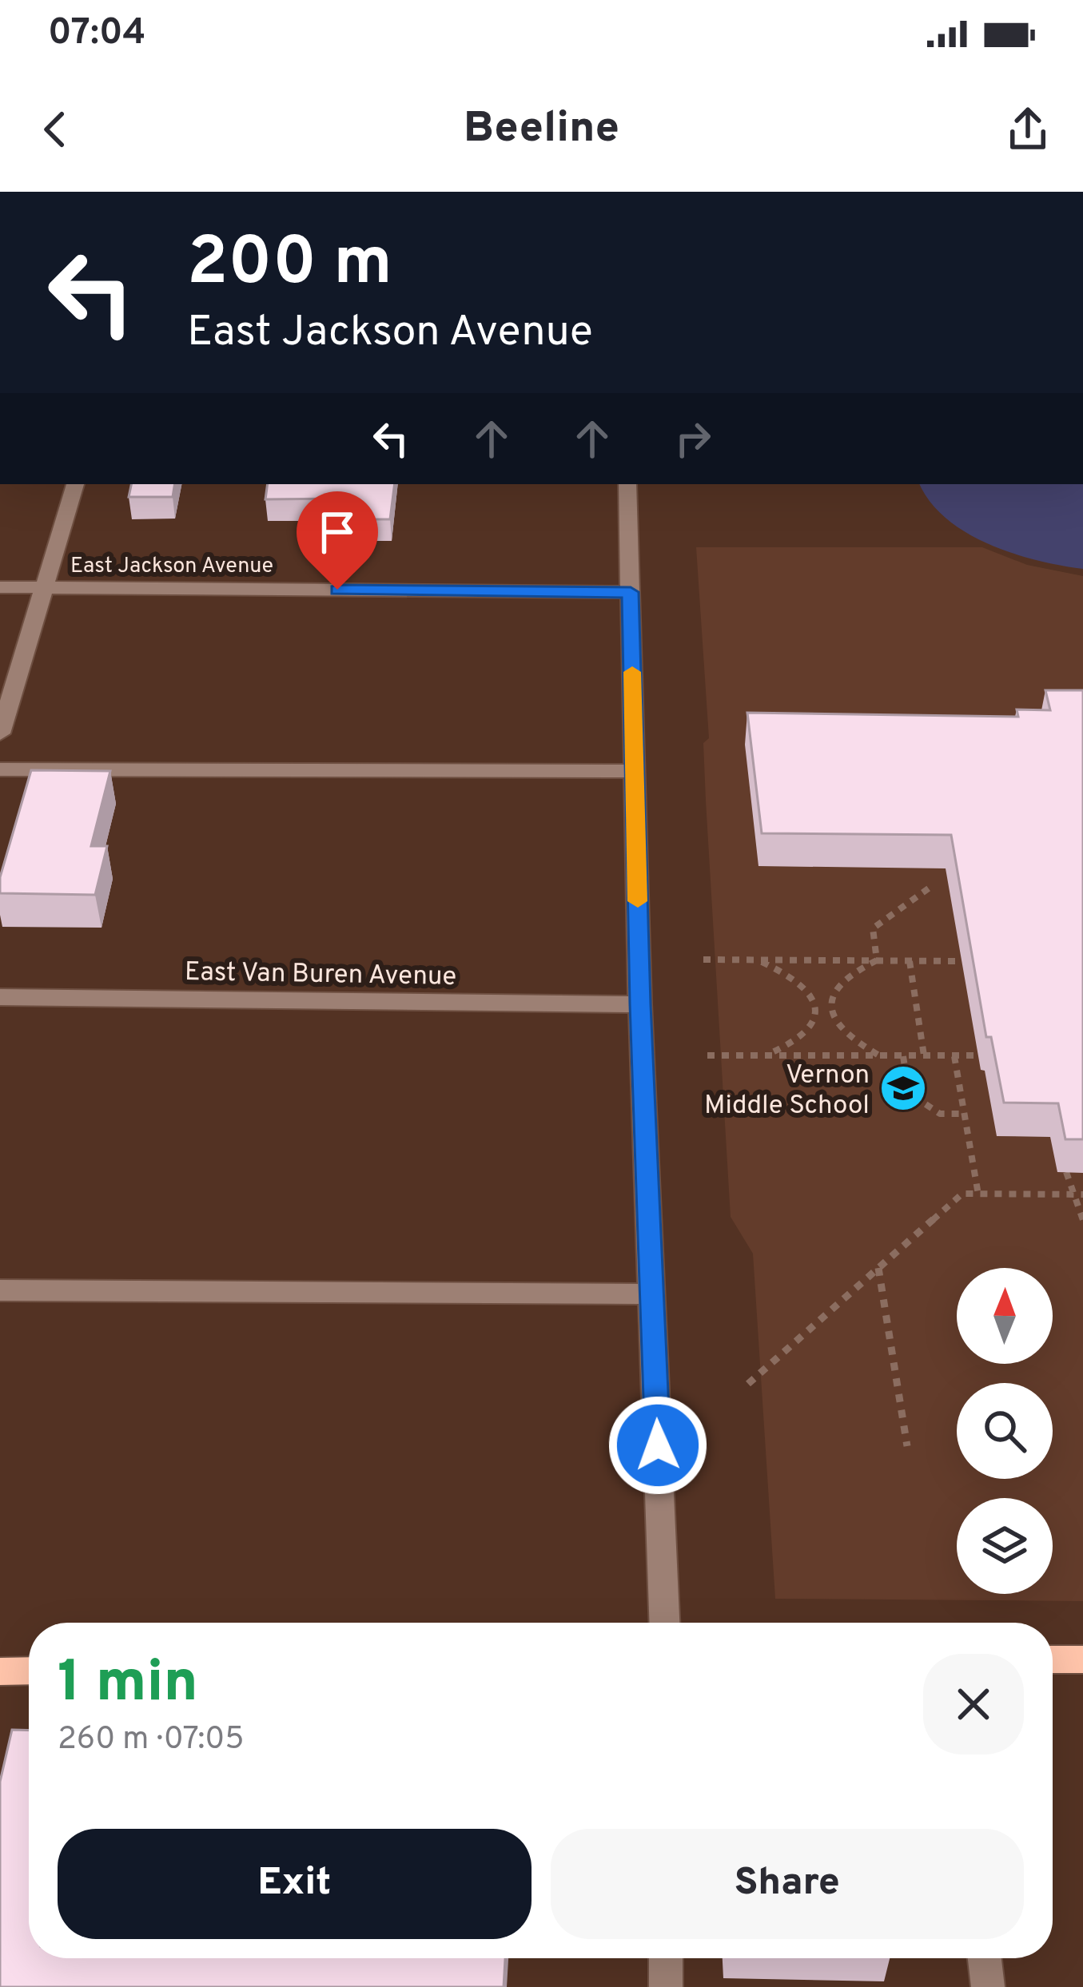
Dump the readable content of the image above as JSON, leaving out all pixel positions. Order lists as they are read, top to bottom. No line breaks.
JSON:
{"streets":{"street":["East Jackson Avenue","East Van Buren Avenue"]},"places":{"school or university":["Vernon Middle School"]},"north":"top","page":{"status":"07:04","header":"Beeline","turn":["200 m","East Jackson Avenue"],"heading":["1 min","260 m · 07:05"],"buttons":["Exit","Share"]}}
